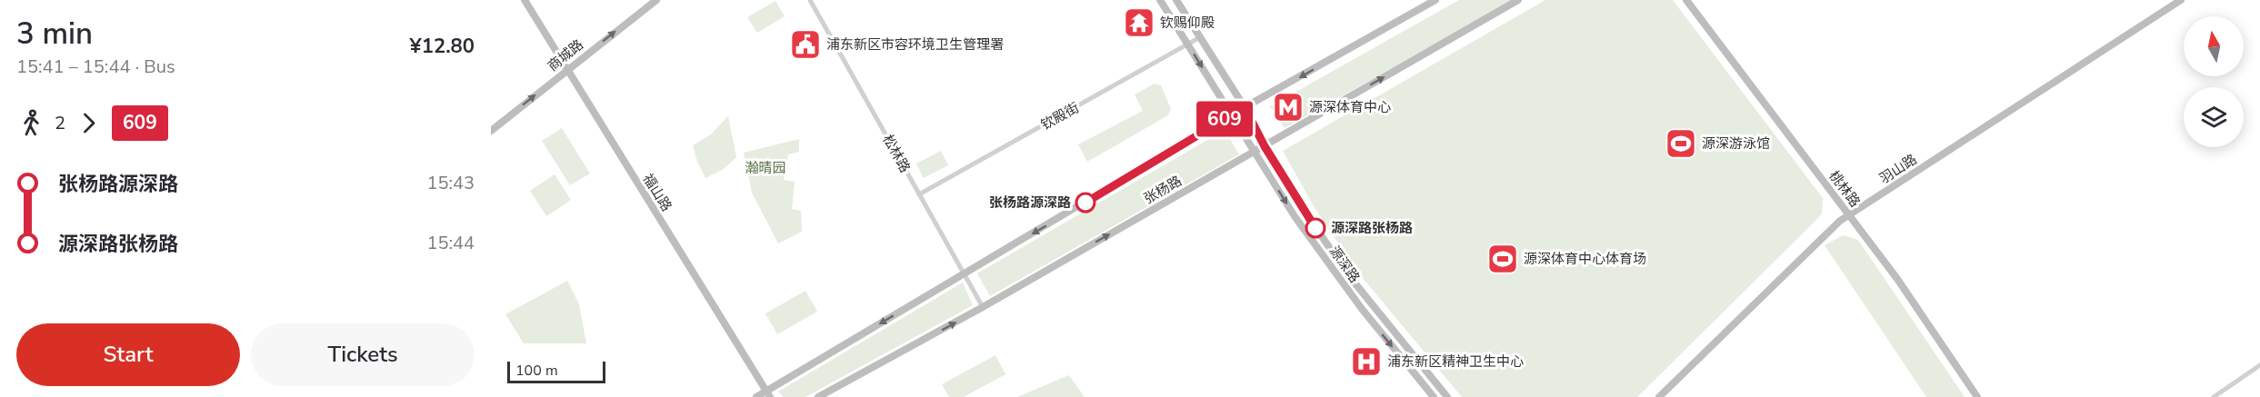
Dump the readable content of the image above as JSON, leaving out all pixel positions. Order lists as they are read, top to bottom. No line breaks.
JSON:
{"streets":{"main road":["商城路","羽山路","桃林路","张杨路","福山路","源深路"],"street":["钦殿街","松林路"]},"crossings":[["商城路","福山路"],["钦殿街","松林路"],["钦殿街","源深路"],["松林路","张杨路"],["羽山路","桃林路"],["张杨路","福山路"],["张杨路","源深路"]],"one_way":["商城路"],"parks":["瀚晴园"],"places":{"temple":["钦赐仰殿"],"public building":["浦东新区市容环境卫生管理署"],"metro station":["源深体育中心"],"sports":["源深游泳馆","源深体育中心体育场"],"other":["张杨路源深路","源深路张杨路"],"hospital":["浦东新区精神卫生中心"]},"lines":["bus line 609"],"scale_bar":"100 m","north":"top","page":{"heading":["3 min","15:41 – 15:44 · Bus","¥12.80"],"on_map":"609","legs":["2","609"],"list":[{"name":"张杨路源深路","value":"15:43"},{"name":"源深路张杨路","value":"15:44"}],"buttons":["Start","Tickets"],"scale":"100 m"}}
